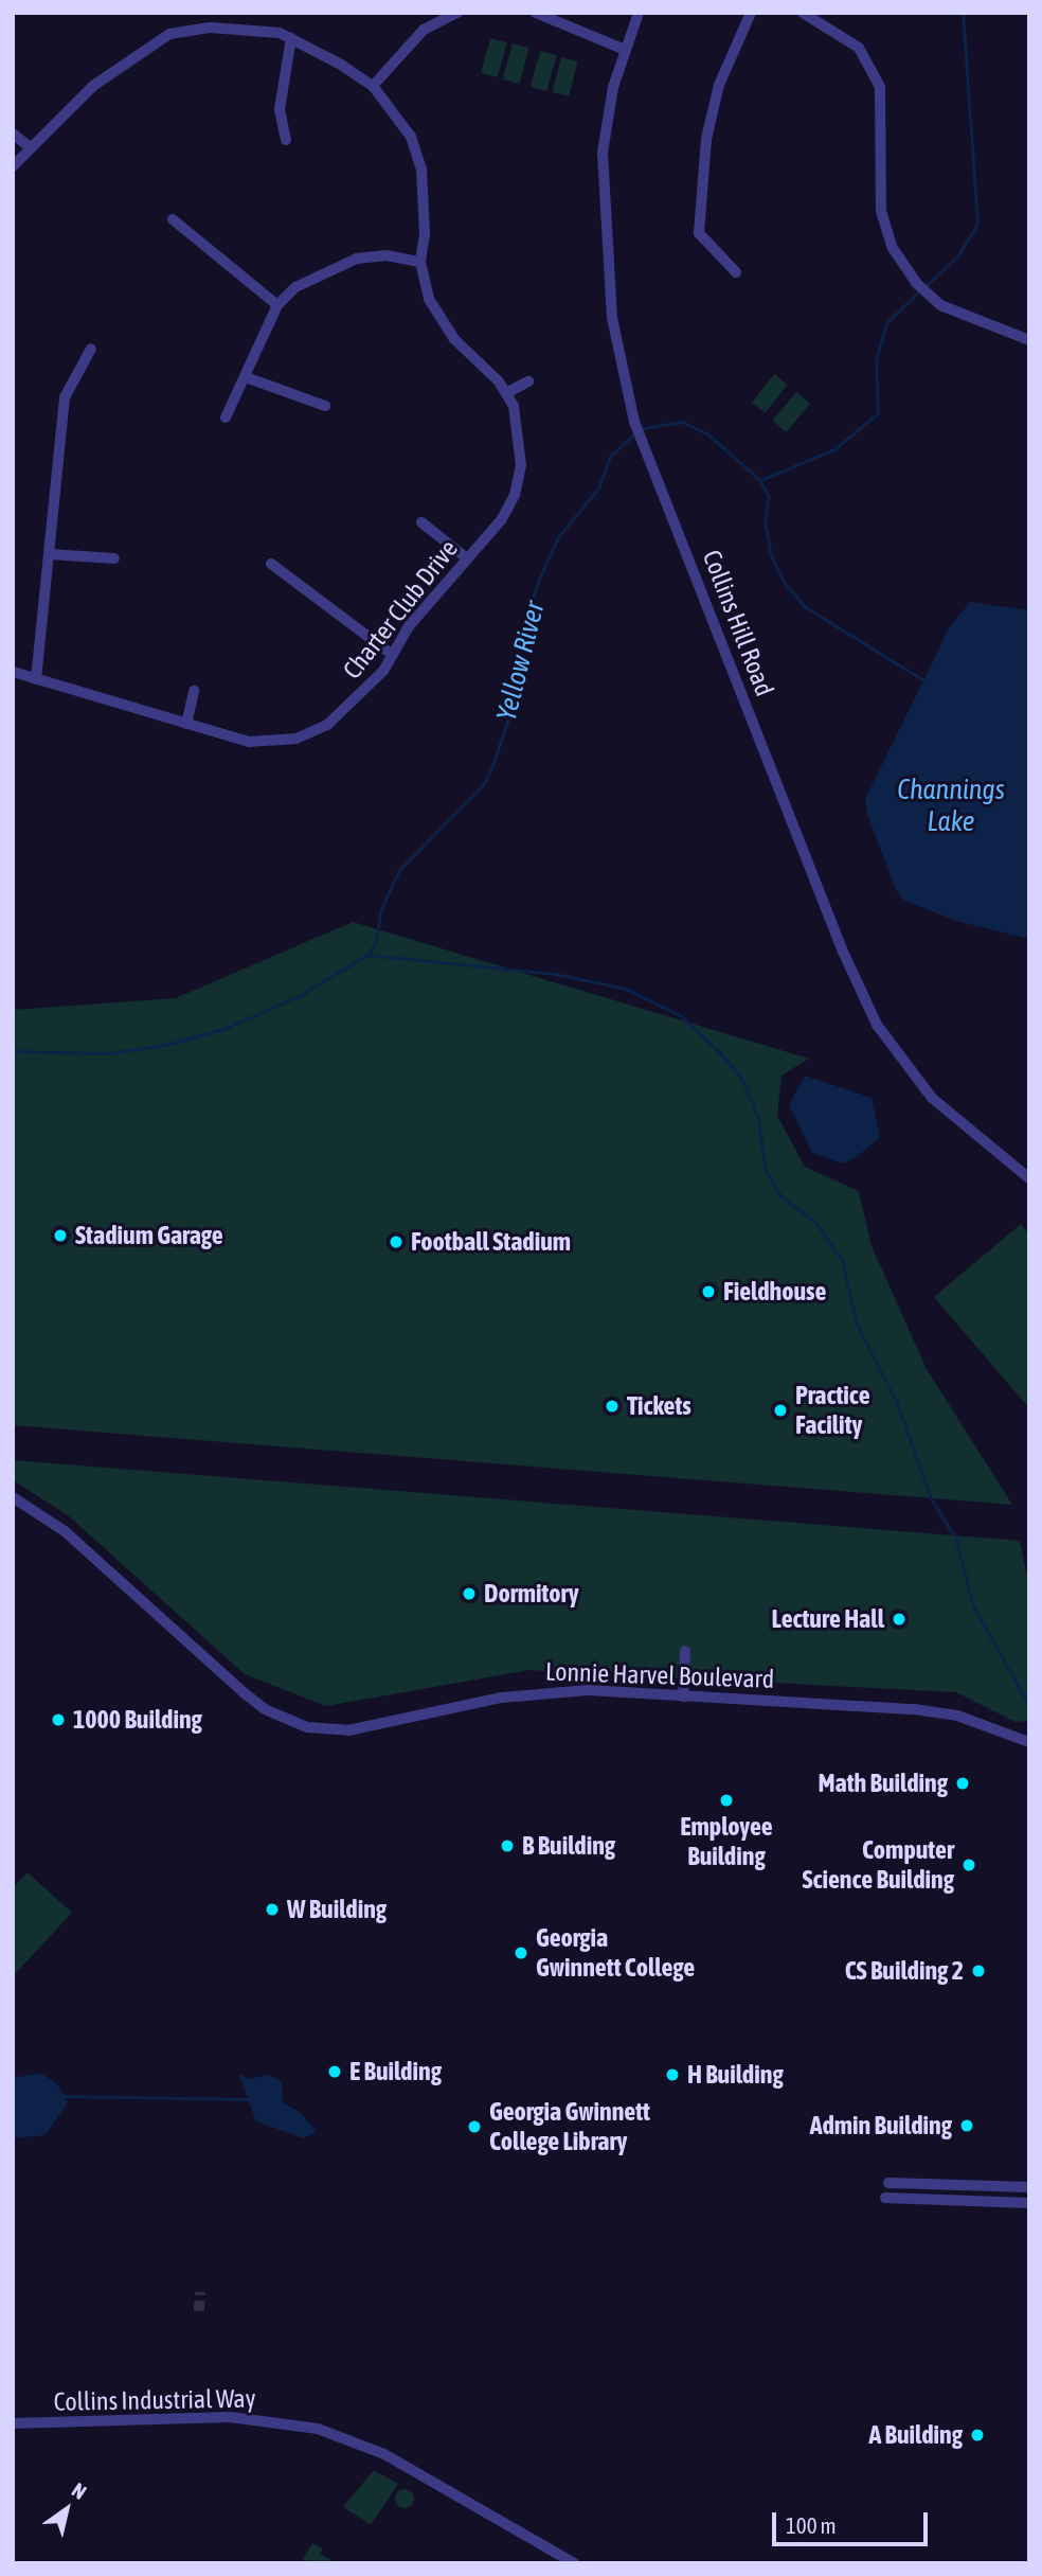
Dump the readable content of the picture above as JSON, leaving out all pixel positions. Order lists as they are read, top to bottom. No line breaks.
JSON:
{"streets":{"street":["Charter Club Drive","Collins Hill Road","Lonnie Harvel Boulevard","Collins Industrial Way"]},"water":["Yellow River","Channings Lake"],"places":["Stadium Garage","Football Stadium","Fieldhouse","Tickets","Practice Facility","Dormitory","Lecture Hall","1000 Building","Math Building","Employee Building","B Building","Computer Science Building","W Building","Georgia Gwinnett College","CS Building 2","E Building","H Building","Admin Building","Georgia Gwinnett College Library","A Building"],"scale_bar":"100 m","north":"top right"}
